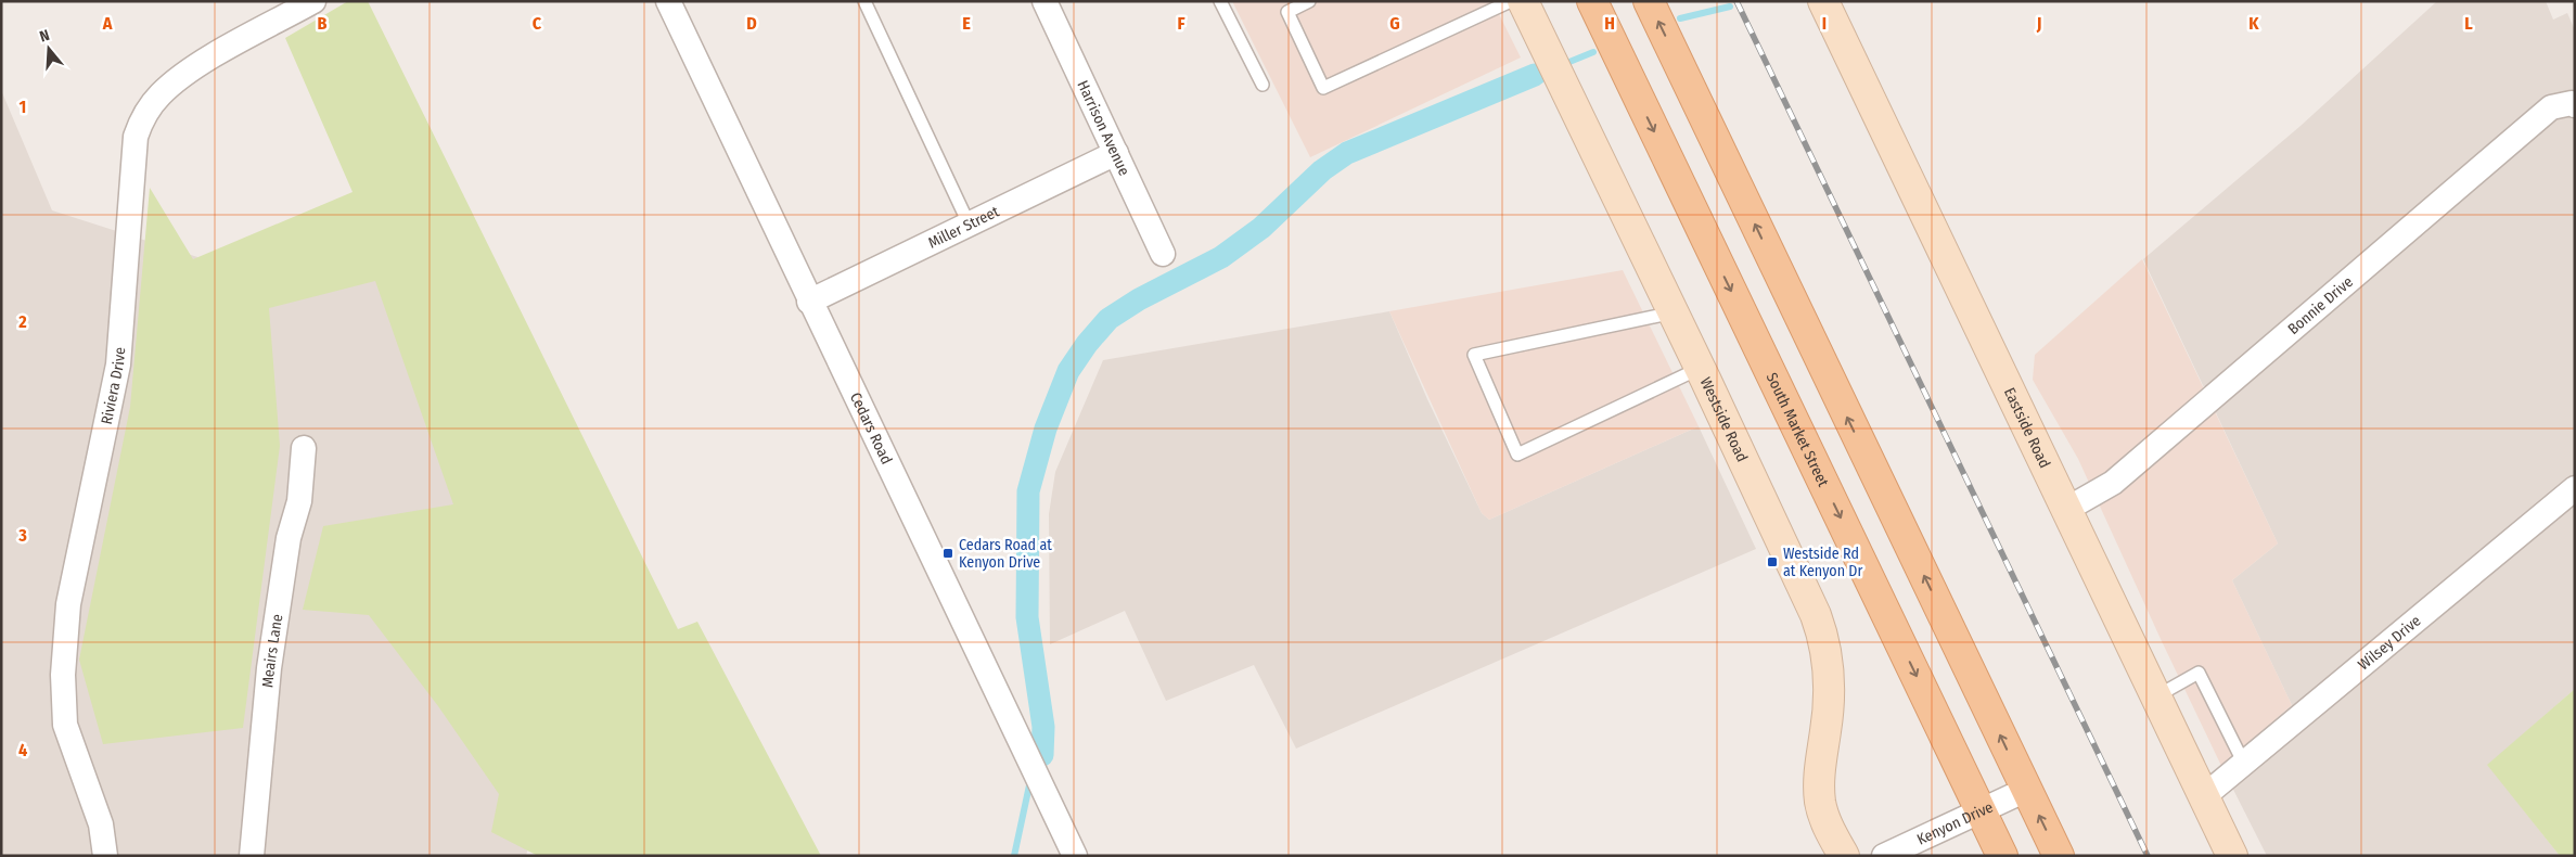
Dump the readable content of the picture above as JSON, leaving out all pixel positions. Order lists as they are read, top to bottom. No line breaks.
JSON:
{"streets":{"main road":["South Market Street"],"street":["Harrison Avenue","Miller Street","Bonnie Drive","Riviera Drive","Westside Road","Cedars Road","Eastside Road","Wilsey Drive","Meairs Lane","Kenyon Drive"]},"crossings":[["Harrison Avenue","Miller Street"],["Miller Street","Cedars Road"],["Bonnie Drive","Eastside Road"],["South Market Street","Kenyon Drive"],["Eastside Road","Wilsey Drive"]],"places":{"transit":["Cedars Road at Kenyon Drive","Westside Rd at Kenyon Dr"]},"north":"top","grid":{"columns":["A","B","C","D","E","F","G","H","I","J","K","L"],"rows":["1","2","3","4"]}}
